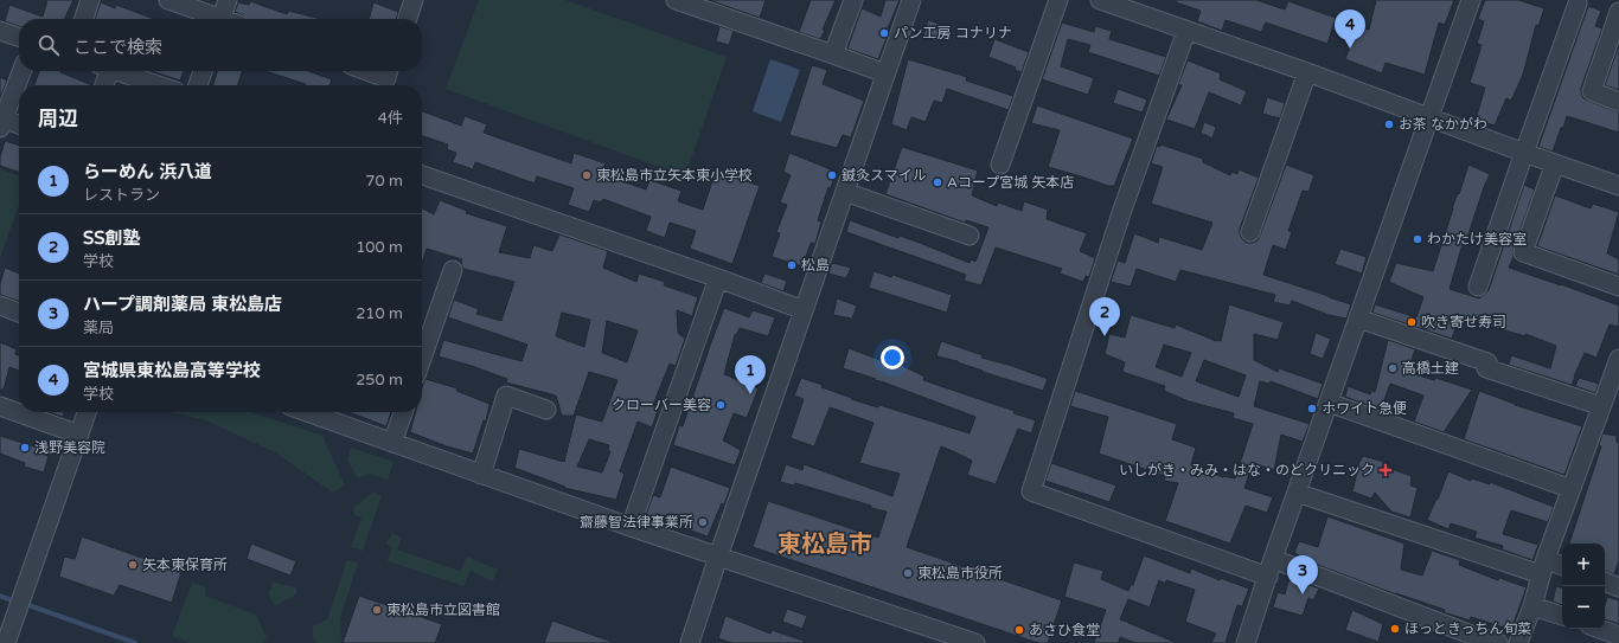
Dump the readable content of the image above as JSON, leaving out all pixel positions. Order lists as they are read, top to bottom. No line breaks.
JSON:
{"districts":["東松島市"],"places":{"other":["パン工房 コナリナ","お茶 なかがわ","東松島市立矢本東小学校","鍼灸スマイル","Aコープ宮城 矢本店","わかたけ美容室","松島","吹き寄せ寿司","高橋土建","クローバー美容","ホワイト急便","浅野美容院","齋藤智法律事業所","矢本東保育所","東松島市役所","東松島市立図書館","ほっときっちん旬菜","あさひ食堂"],"health":["いしがき・みみ・はな・のどクリニック"]},"page":{"pins":["4","2","1","3"],"search":"ここで検索","heading":["周辺","4件"],"list":[{"mark":"1","name":"らーめん 浜八道","note":"レストラン","value":"70 m"},{"mark":"2","name":"SS創塾","note":"学校","value":"100 m"},{"mark":"3","name":"ハープ調剤薬局 東松島店","note":"薬局","value":"210 m"},{"mark":"4","name":"宮城県東松島高等学校","note":"学校","value":"250 m"}],"map_buttons":["+","−"]}}
